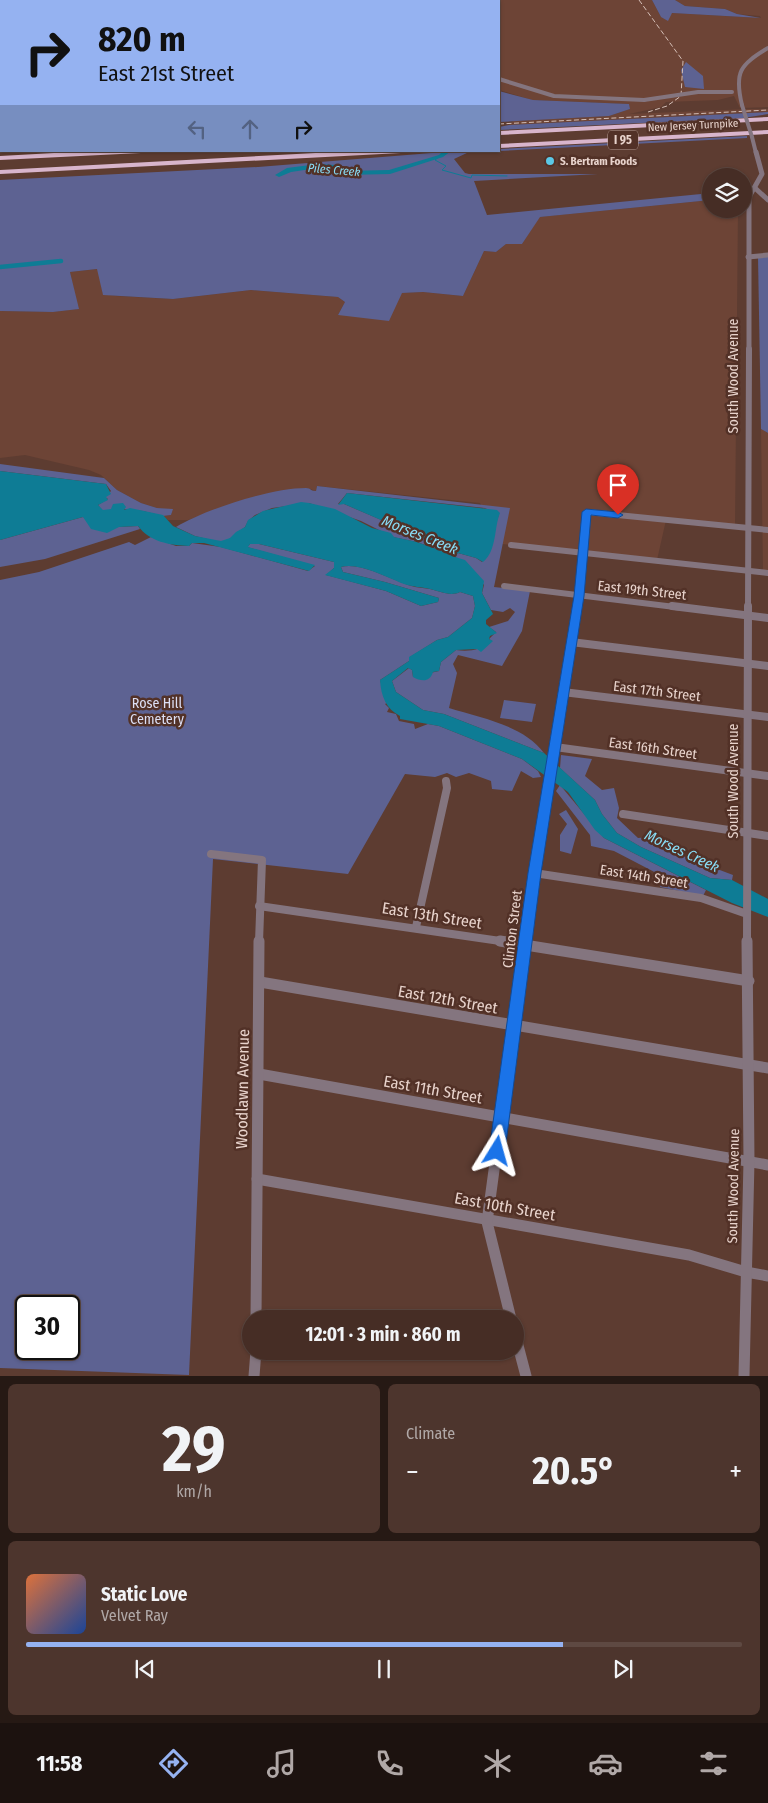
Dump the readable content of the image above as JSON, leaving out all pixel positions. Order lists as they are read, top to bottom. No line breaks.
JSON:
{"streets":{"highway":["New Jersey Turnpike","I 95"],"street":["South Wood Avenue","East 19th Street","East 17th Street","East 16th Street","East 14th Street","East 13th Street","Clinton Street","East 12th Street","Woodlawn Avenue","East 11th Street","East 10th Street"]},"crossings":[["South Wood Avenue","East 19th Street"],["South Wood Avenue","East 17th Street"],["South Wood Avenue","East 16th Street"],["South Wood Avenue","East 14th Street"],["South Wood Avenue","East 13th Street"],["South Wood Avenue","Clinton Street"],["South Wood Avenue","East 12th Street"],["South Wood Avenue","East 11th Street"],["South Wood Avenue","East 10th Street"],["East 19th Street","Clinton Street"],["East 17th Street","Clinton Street"],["East 16th Street","Clinton Street"],["East 14th Street","Clinton Street"],["East 13th Street","Clinton Street"],["East 13th Street","Woodlawn Avenue"],["Clinton Street","East 12th Street"],["Clinton Street","East 11th Street"],["Clinton Street","East 10th Street"],["East 12th Street","Woodlawn Avenue"],["Woodlawn Avenue","East 11th Street"],["Woodlawn Avenue","East 10th Street"]],"water":["Piles Creek","Morses Creek"],"parks":["Rose Hill Cemetery"],"places":["S. Bertram Foods"],"page":{"turn":["820 m","East 21st Street"],"limit":"30","trip":"12:01 · 3 min · 860 m","tile":[["29","km/h"],"Climate"],"heat":["−","20.5°","+"],"song":["Static Love","Velvet Ray"],"tabs":"11:58"}}
